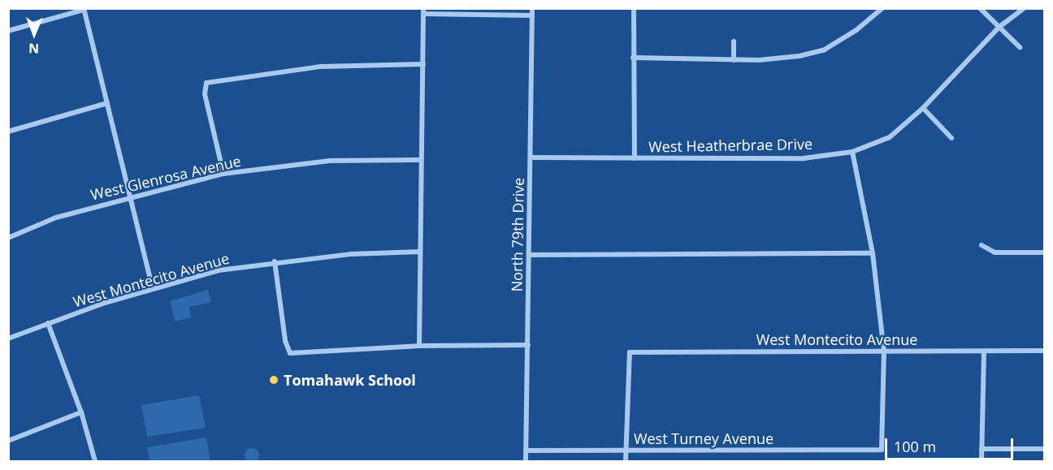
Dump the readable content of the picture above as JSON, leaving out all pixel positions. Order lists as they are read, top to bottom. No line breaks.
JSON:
{"streets":{"street":["West Heatherbrae Drive","West Glenrosa Avenue","North 79th Drive","West Montecito Avenue","West Turney Avenue"]},"crossings":[["West Heatherbrae Drive","North 79th Drive"],["North 79th Drive","West Turney Avenue"],["West Montecito Avenue","West Turney Avenue"]],"places":["Tomahawk School"],"scale_bar":"100 m","north":"bottom"}
